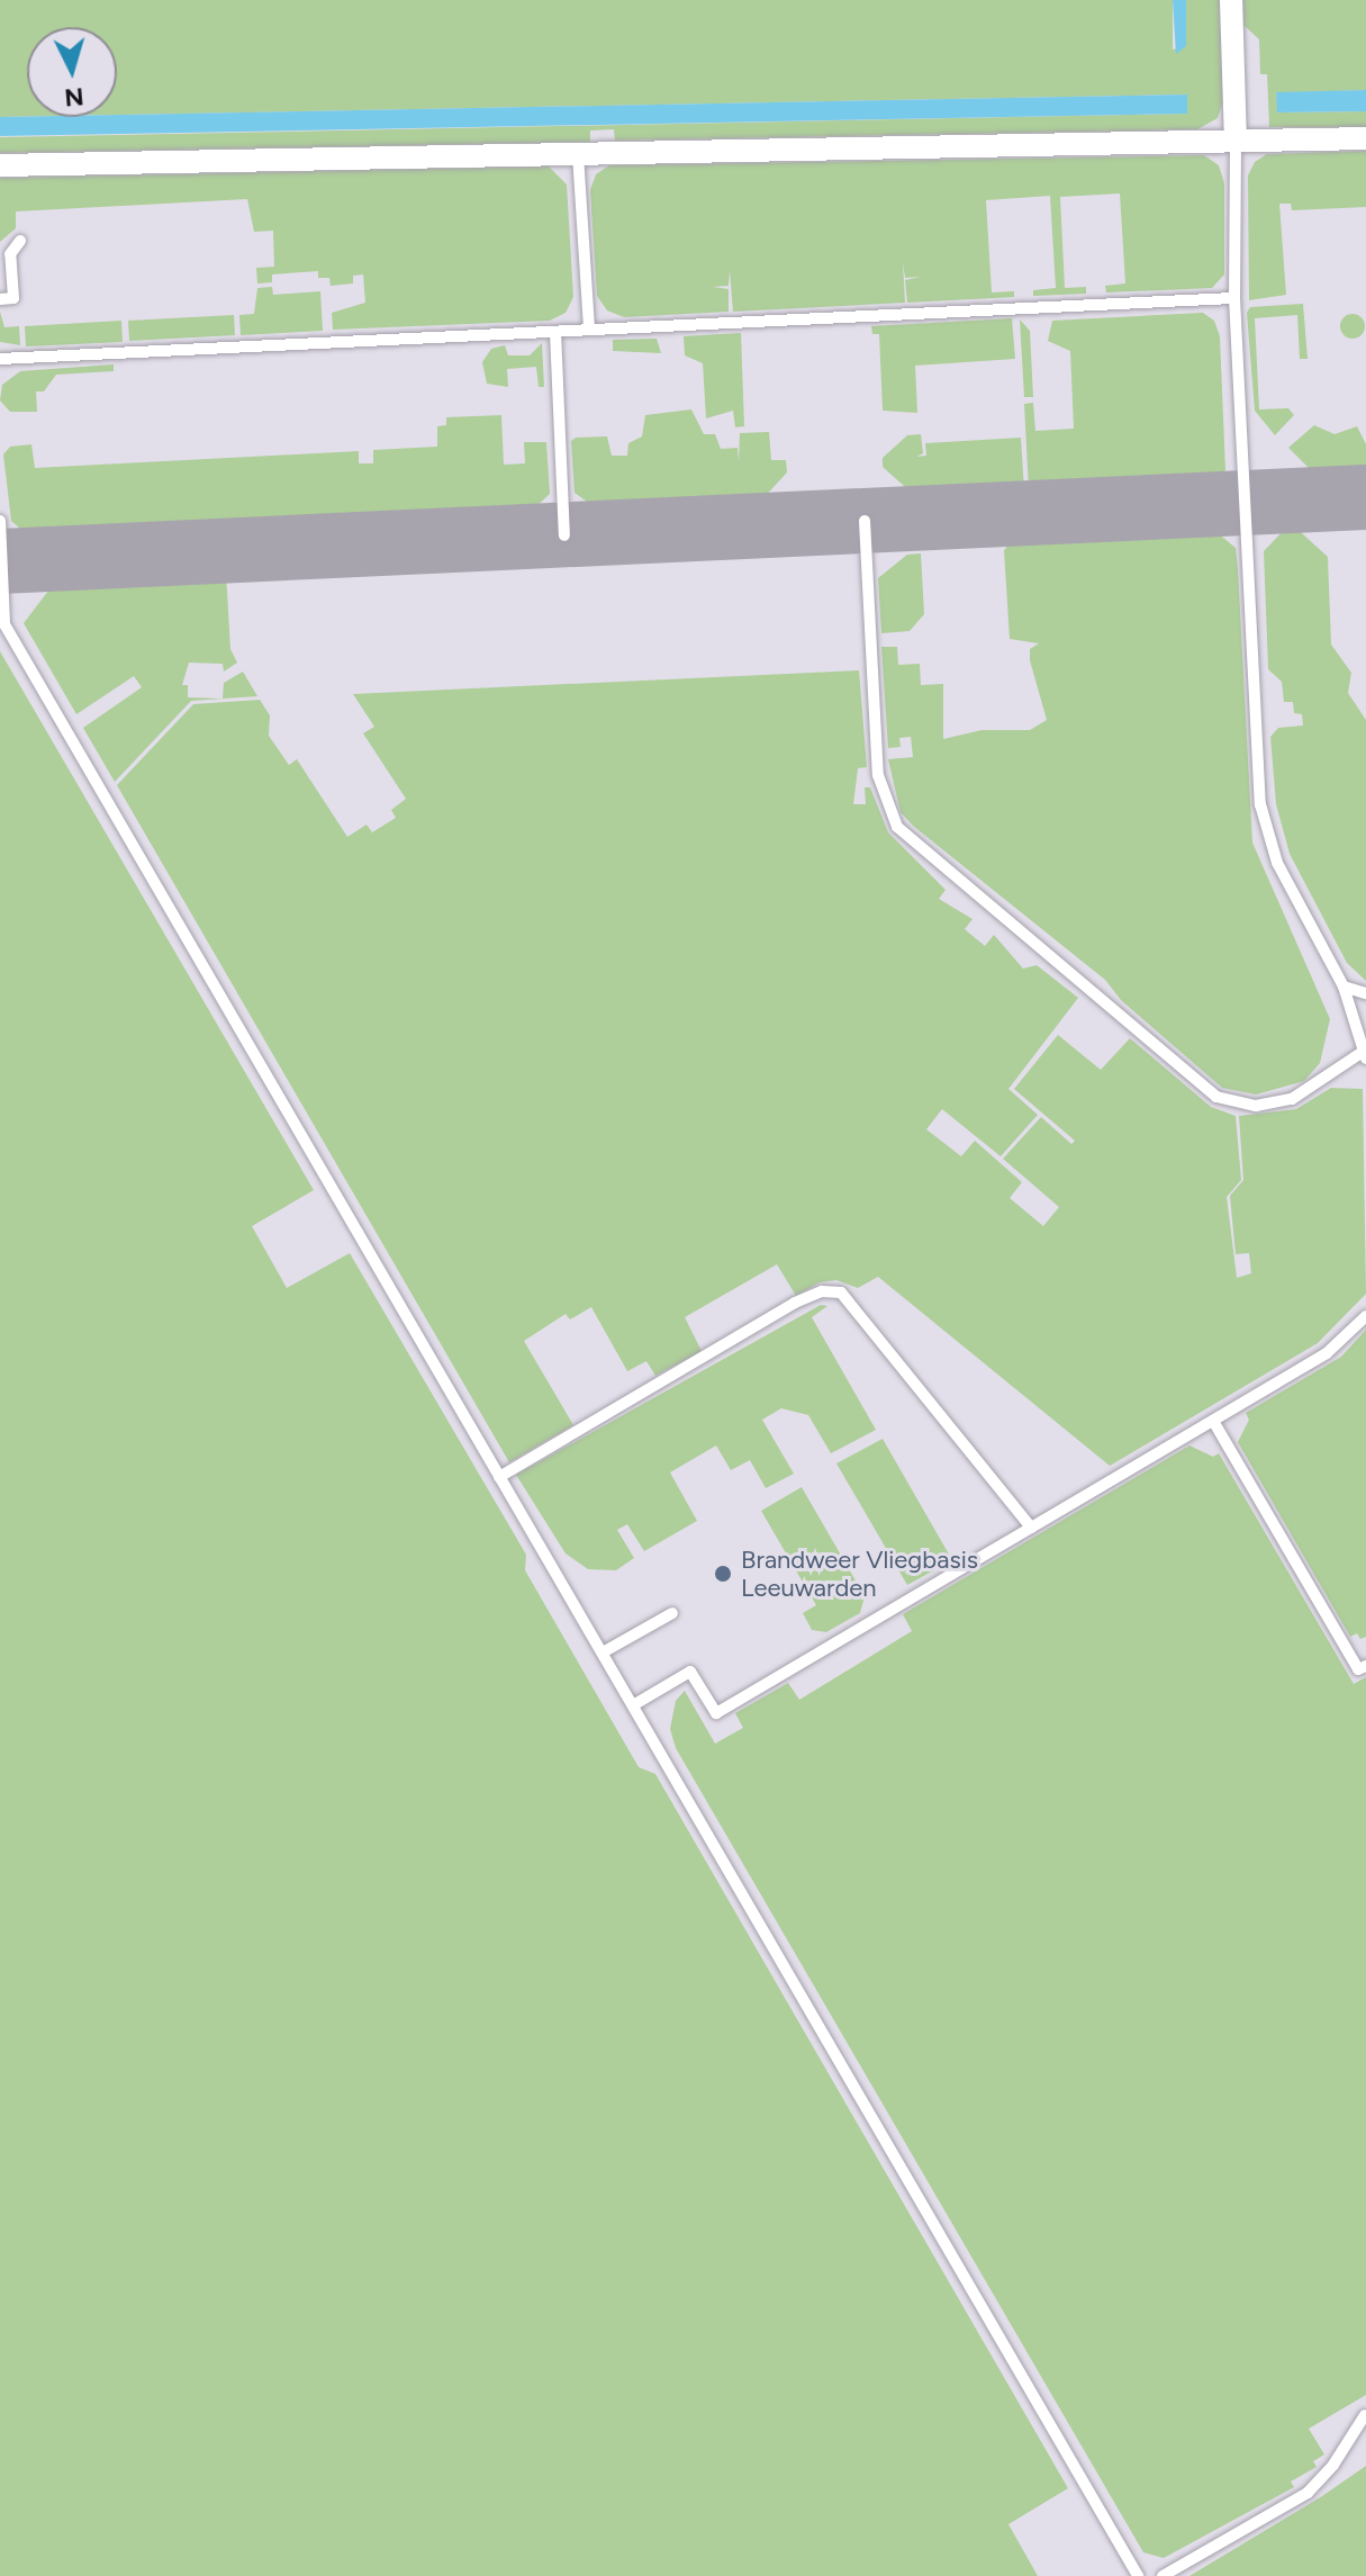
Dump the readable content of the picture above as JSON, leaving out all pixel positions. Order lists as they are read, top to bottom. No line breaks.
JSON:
{"places":["Brandweer Vliegbasis Leeuwarden"],"north":"bottom"}
